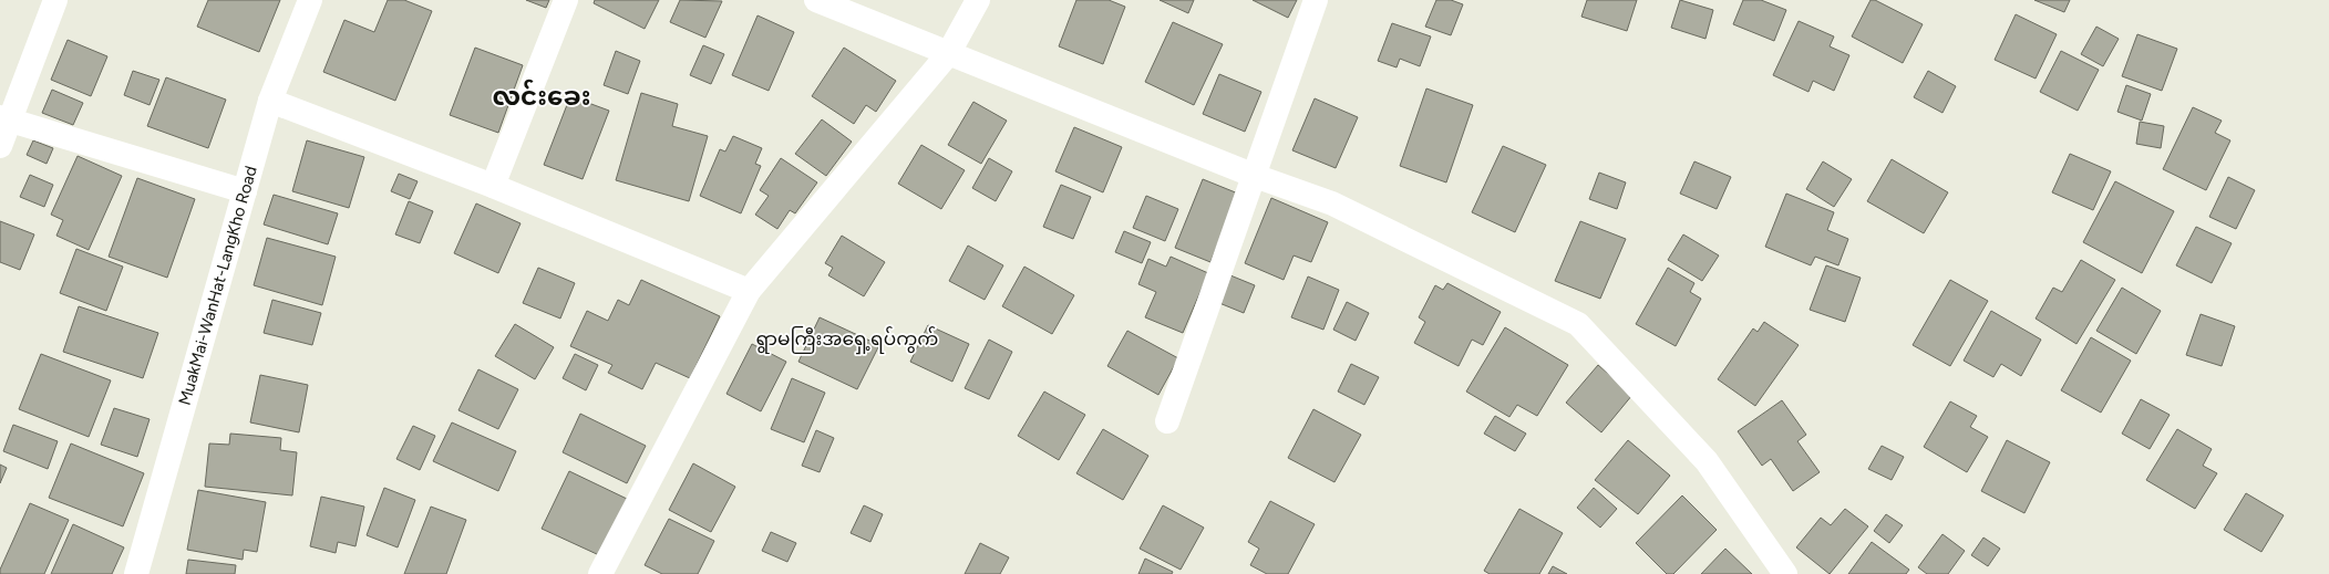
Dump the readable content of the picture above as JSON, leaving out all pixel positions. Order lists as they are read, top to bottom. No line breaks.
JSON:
{"streets":{"street":["MuakMai-WanHat-LangKho Road"]},"districts":["လင်းခေး","ရွာမကြီးအရှေ့ရပ်ကွက်"]}
